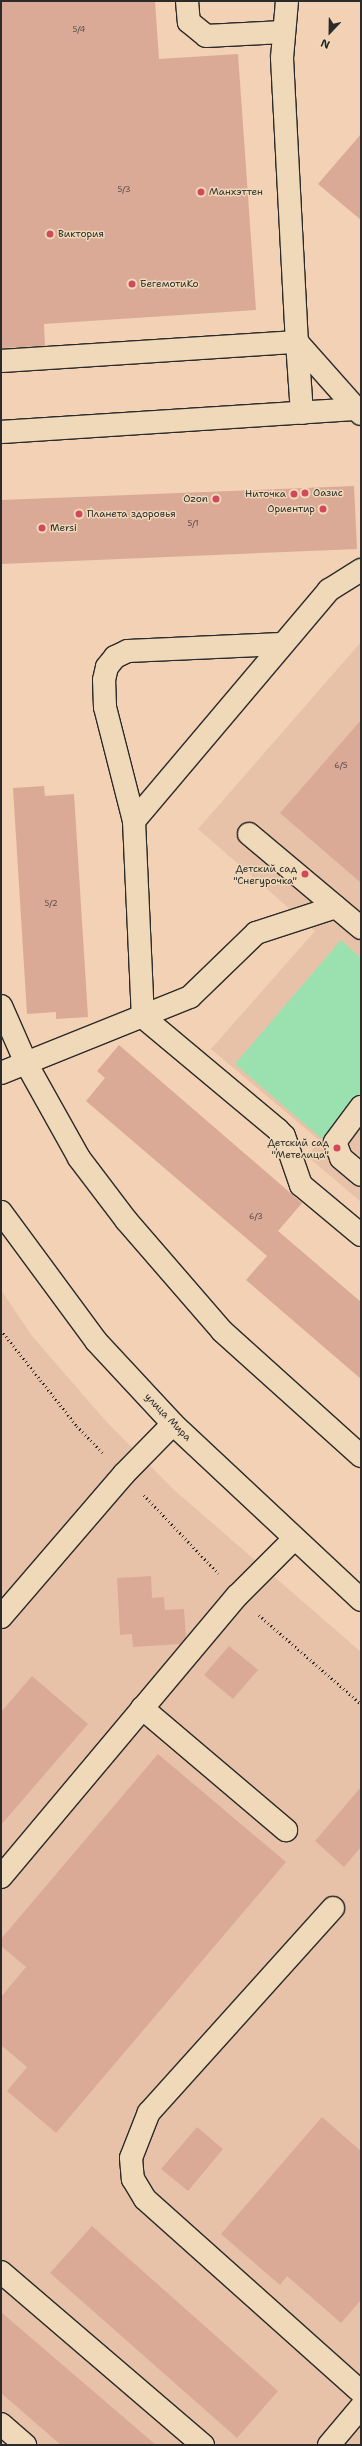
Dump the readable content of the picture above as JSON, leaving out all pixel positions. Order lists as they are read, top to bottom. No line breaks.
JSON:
{"streets":{"street":["улица Мира"]},"places":["Манхэттен","Виктория","БегемотиКо","Оазис","Ниточка","Ozon","Ориентир","Планета здоровья","Mersi","Детский сад \"Снегурочка\"","Детский сад \"Метелица\""],"house_numbers":["5/4","5/3","5/1","6/5","5/2","6/3"],"north":"bottom"}
